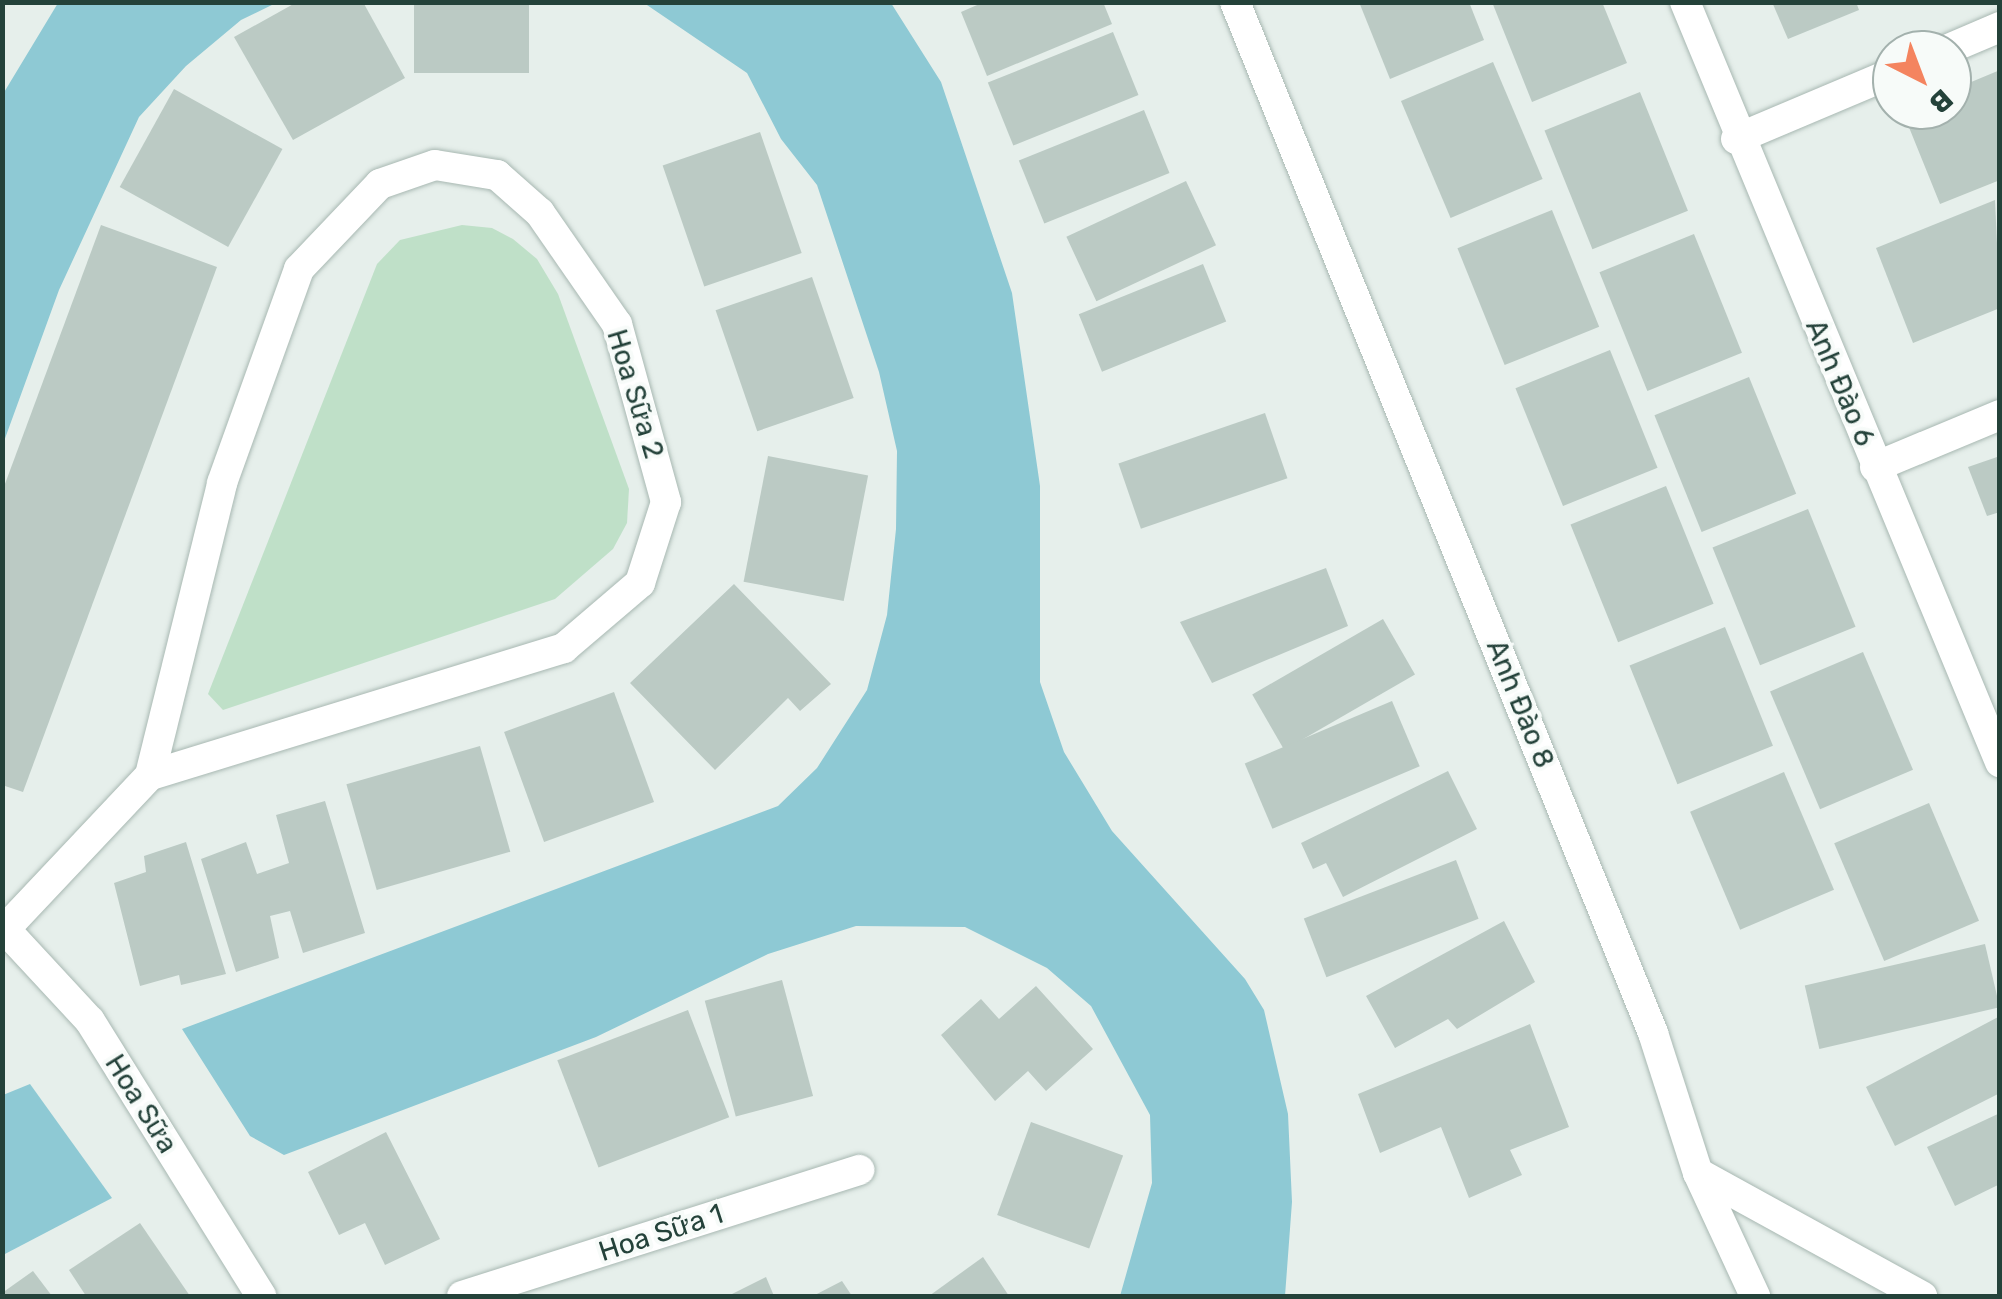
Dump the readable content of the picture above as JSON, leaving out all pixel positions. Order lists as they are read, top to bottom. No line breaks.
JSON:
{"streets":{"street":["Anh Đào 6","Hoa Sữa 2","Anh Đào 8","Hoa Sữa","Hoa Sữa 1"]},"crossings":[["Hoa Sữa 2","Hoa Sữa"]],"north":"bottom right"}
